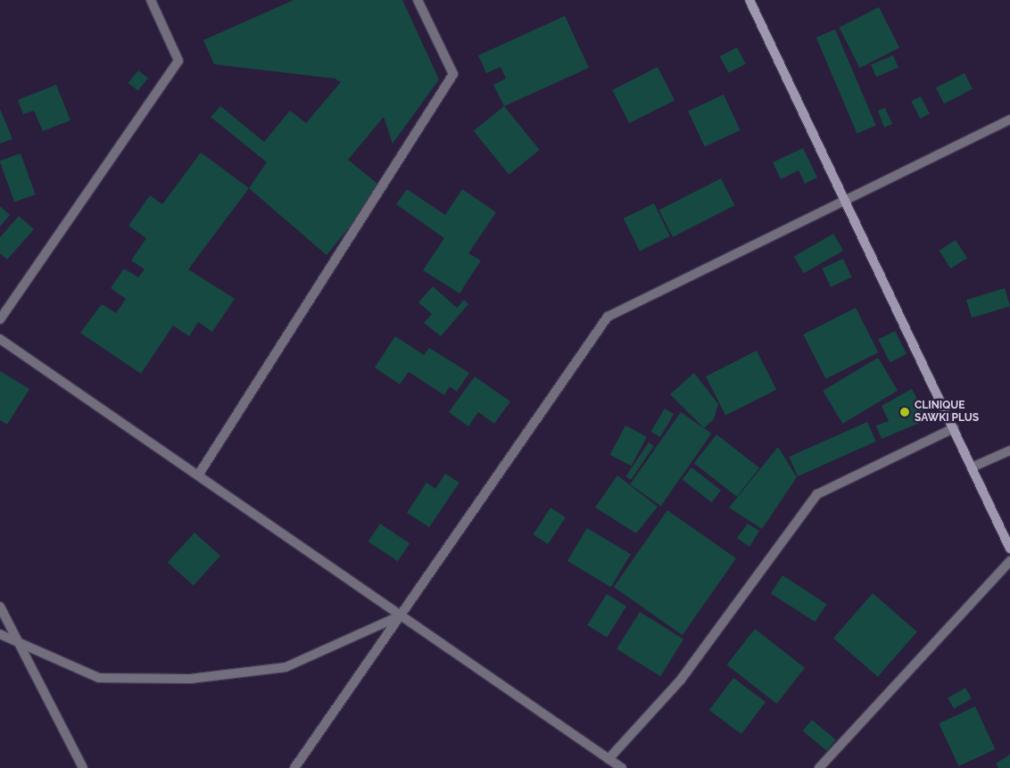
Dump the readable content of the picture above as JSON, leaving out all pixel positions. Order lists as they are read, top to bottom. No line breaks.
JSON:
{"places":["CLINIQUE SAWKI PLUS"]}
